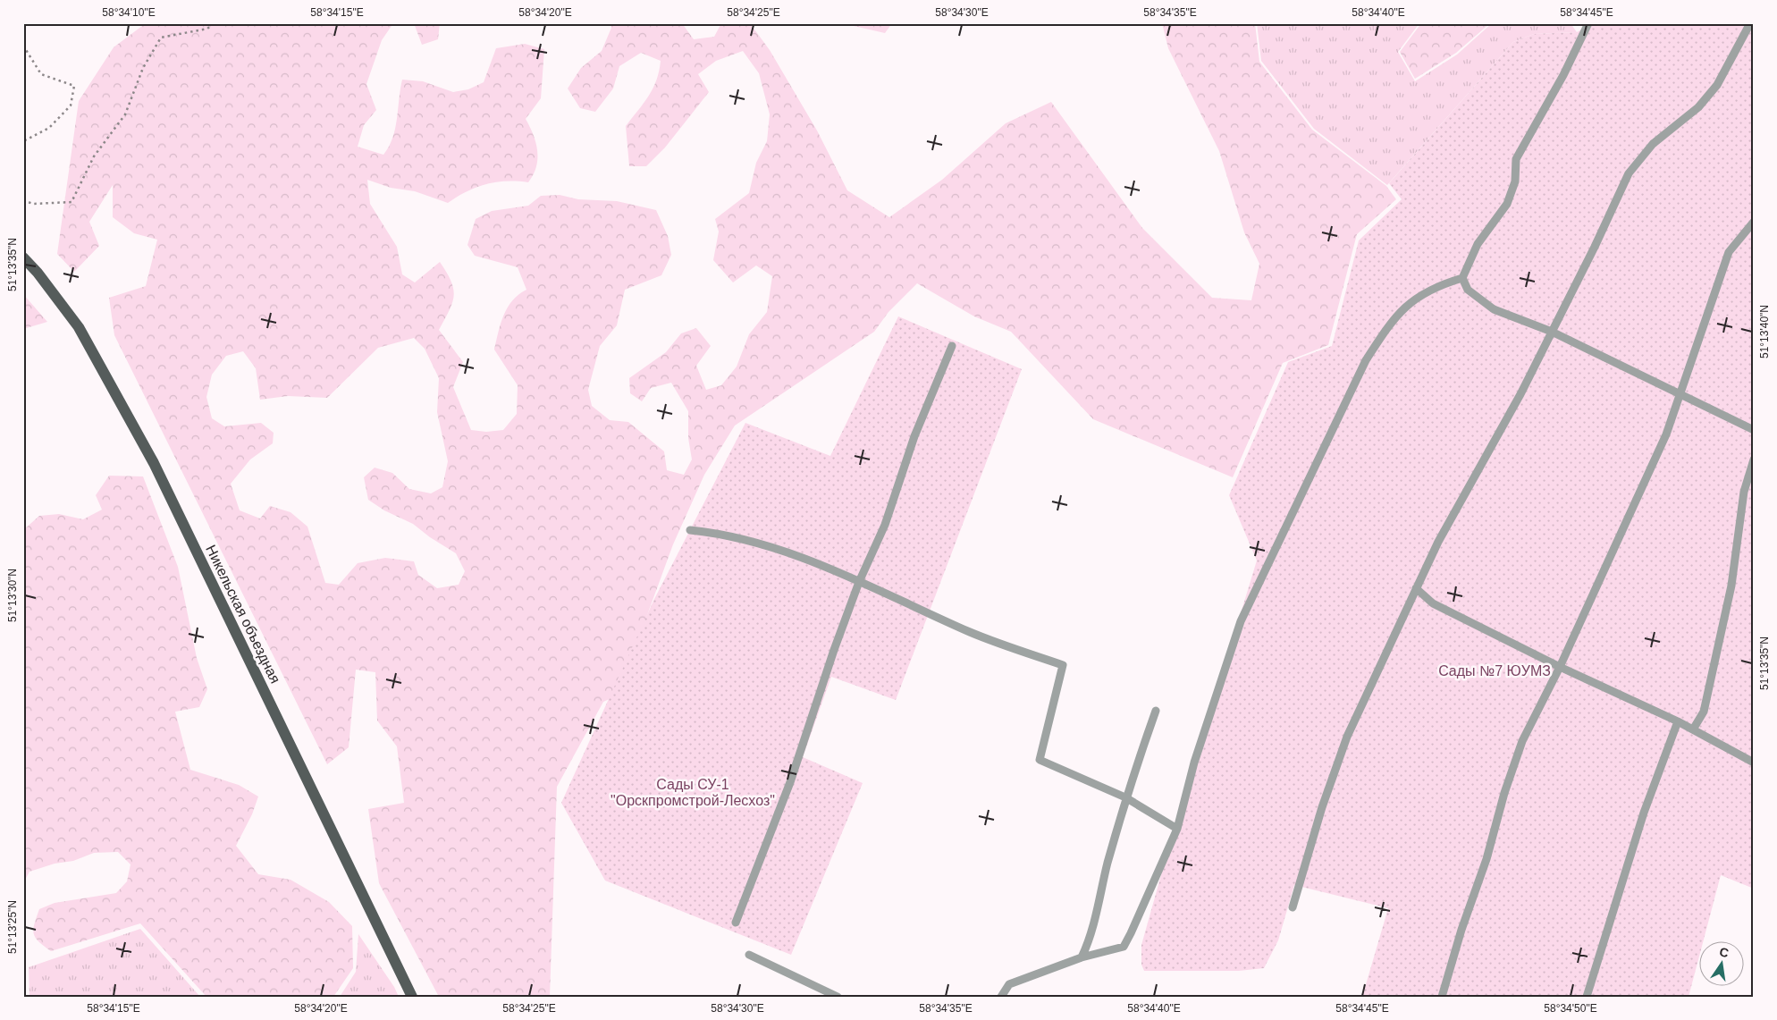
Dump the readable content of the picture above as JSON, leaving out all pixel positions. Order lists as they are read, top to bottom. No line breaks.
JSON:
{"streets":{"main road":["Никельская объездная"]},"parks":["Сады №7 ЮУМЗ","Сады СУ-1 \"Орскпромстрой-Лесхоз\""],"north":"top","coordinates":["58°34'10\"E","58°34'15\"E","58°34'20\"E","58°34'25\"E","58°34'30\"E","58°34'35\"E","58°34'40\"E","58°34'45\"E","51°13'35\"N","51°13'40\"N","51°13'30\"N","51°13'25\"N","58°34'50\"E"]}
